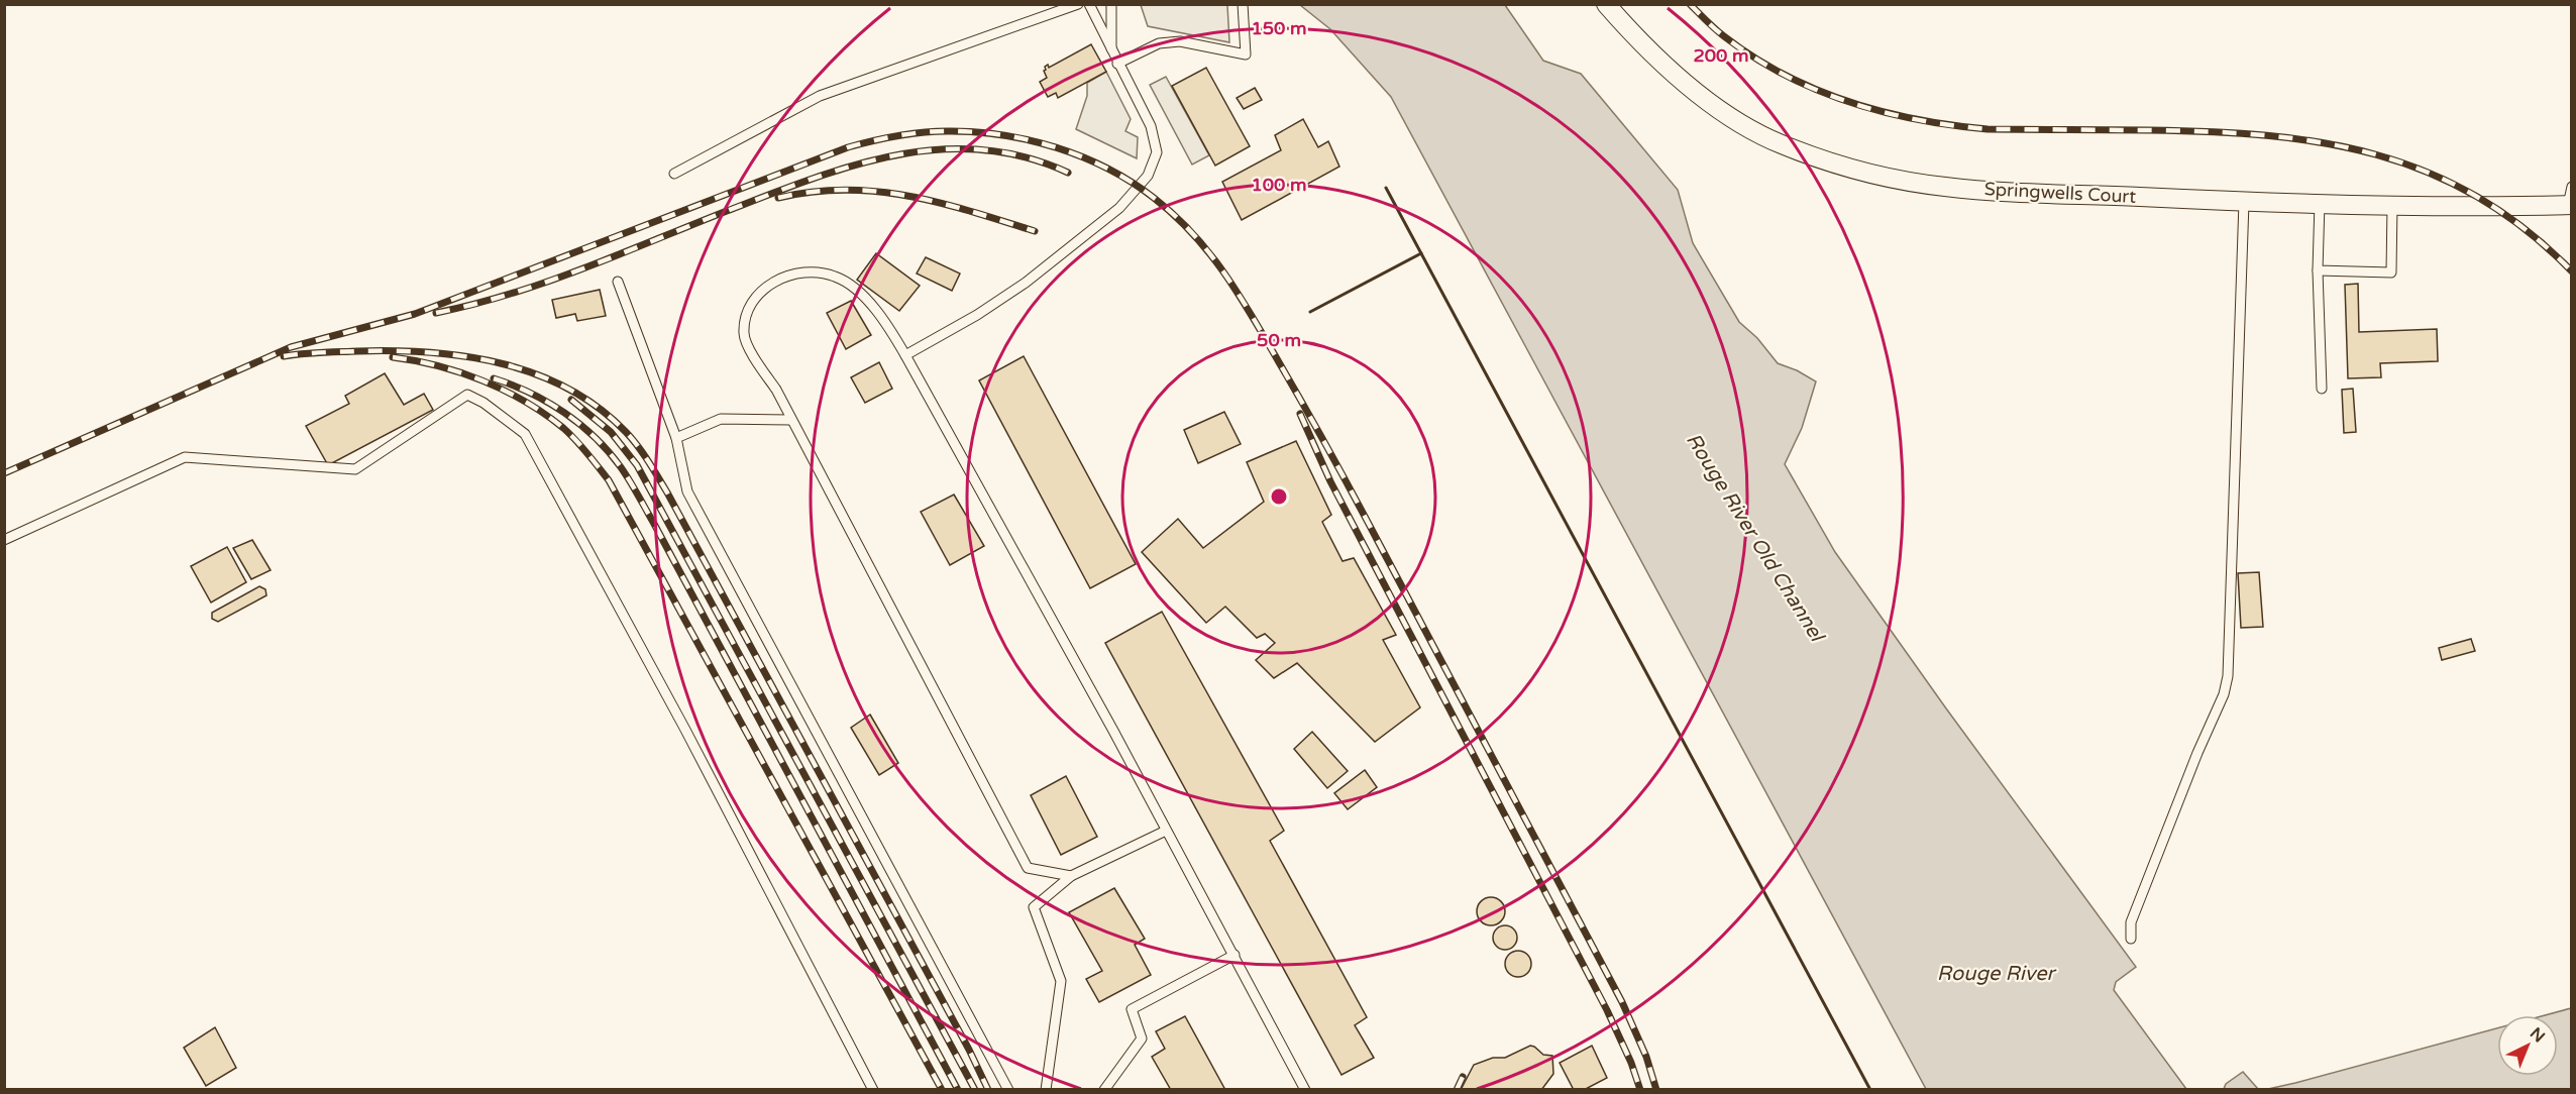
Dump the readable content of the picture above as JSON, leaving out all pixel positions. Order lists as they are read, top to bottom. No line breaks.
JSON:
{"streets":{"street":["Springwells Court"]},"water":["Rouge River Old Channel","Rouge River"],"north":"top right","rings":["150 m","200 m","100 m","50 m"]}
